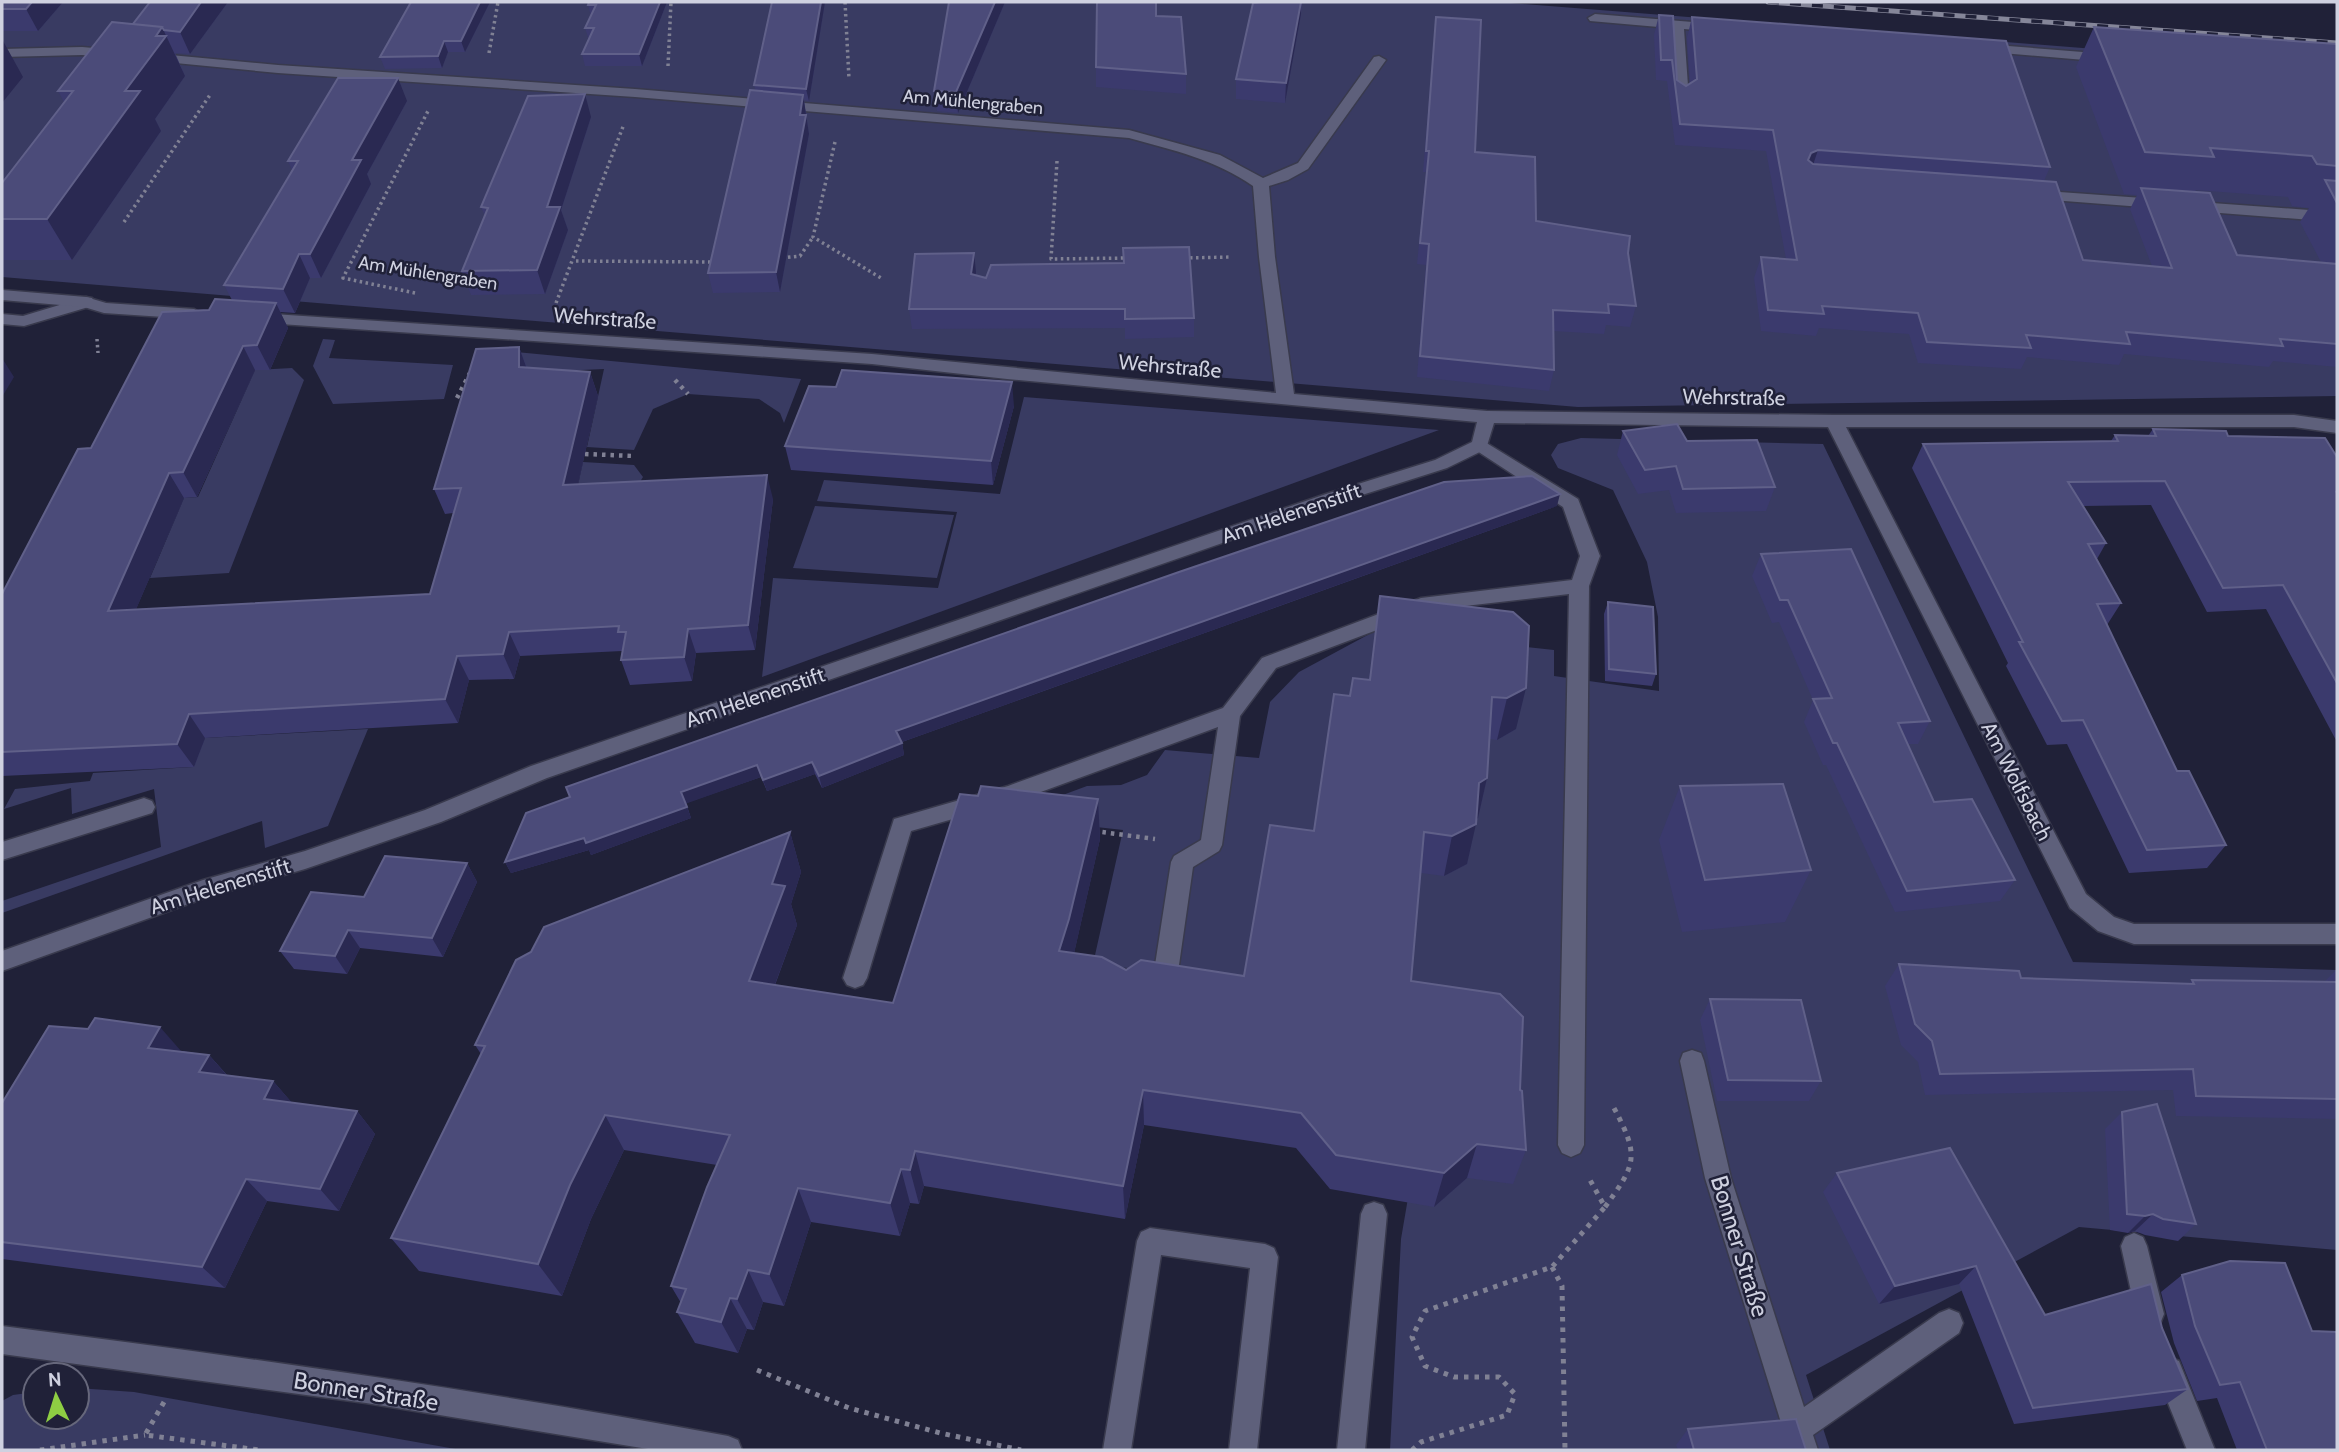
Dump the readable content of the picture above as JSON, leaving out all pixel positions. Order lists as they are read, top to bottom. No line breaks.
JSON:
{"streets":{"street":["Am Mühlengraben","Wehrstraße","Am Helenenstift","Am Wolfsbach","Bonner Straße"]},"crossings":[["Wehrstraße","Am Wolfsbach"]],"north":"top"}
